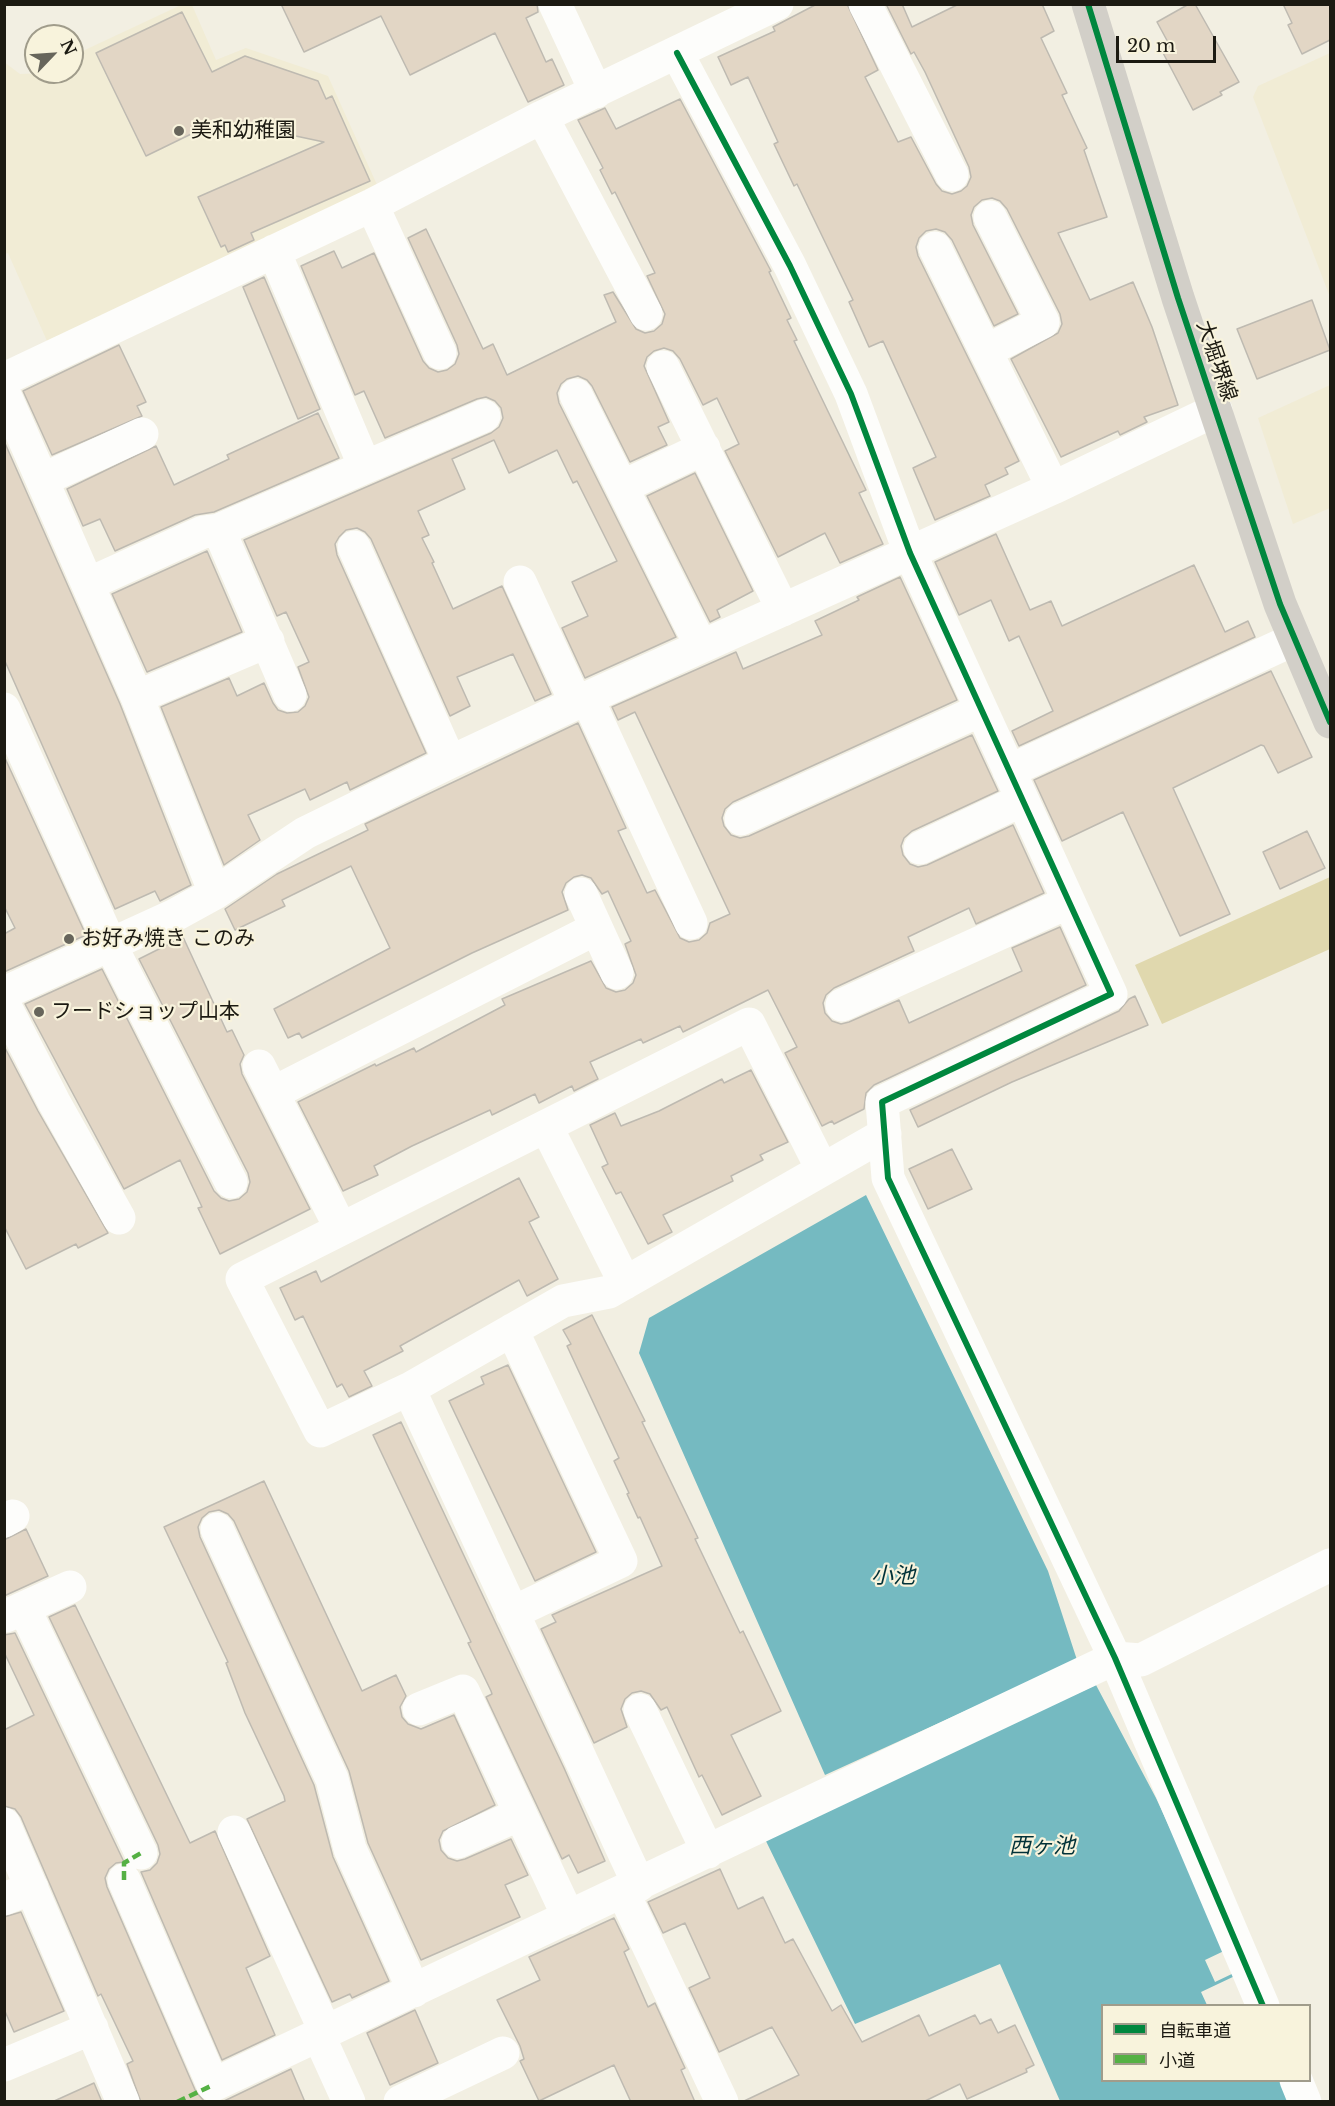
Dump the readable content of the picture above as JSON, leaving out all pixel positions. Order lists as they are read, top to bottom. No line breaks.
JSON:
{"streets":{"main road":["大堀堺線"]},"water":["小池","西ヶ池"],"places":["美和幼稚園","お好み焼き このみ","フードショップ山本"],"legend":["自転車道","小道"],"scale_bar":"20 m","north":"top right"}
